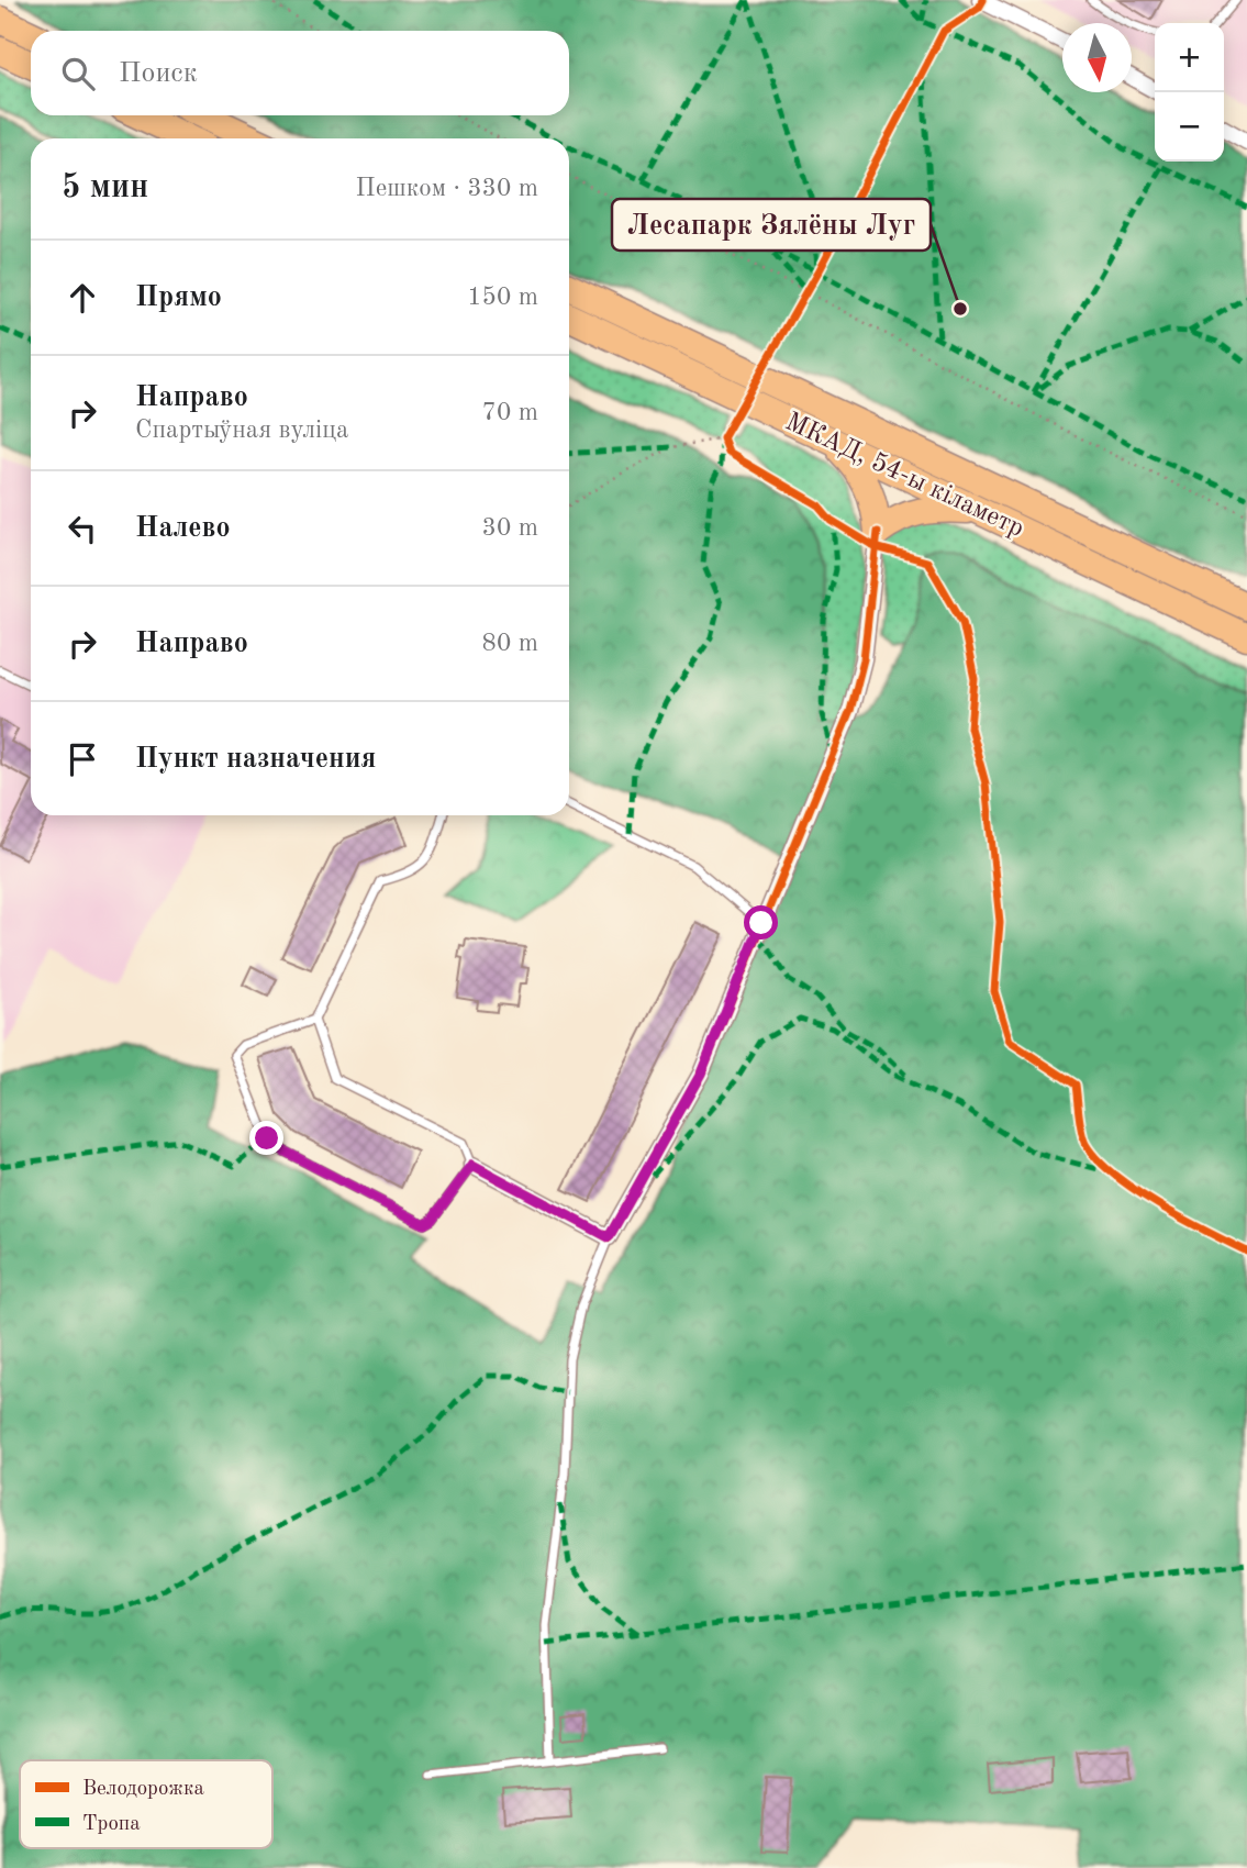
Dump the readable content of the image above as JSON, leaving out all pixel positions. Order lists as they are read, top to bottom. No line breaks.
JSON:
{"streets":{"highway":["МКАД, 54-ы кіламетр"]},"places":["Лесапарк Зялёны Луг"],"legend":["Велодорожка","Тропа"],"north":"bottom","page":{"map_buttons":["+","−"],"search":"Поиск","heading":["5 мин","Пешком · 330 m"],"list":[["Прямо","150 m"],["Направо","Спартыўная вуліца","70 m"],["Налево","30 m"],["Направо","80 m"],"Пункт назначения"]}}
